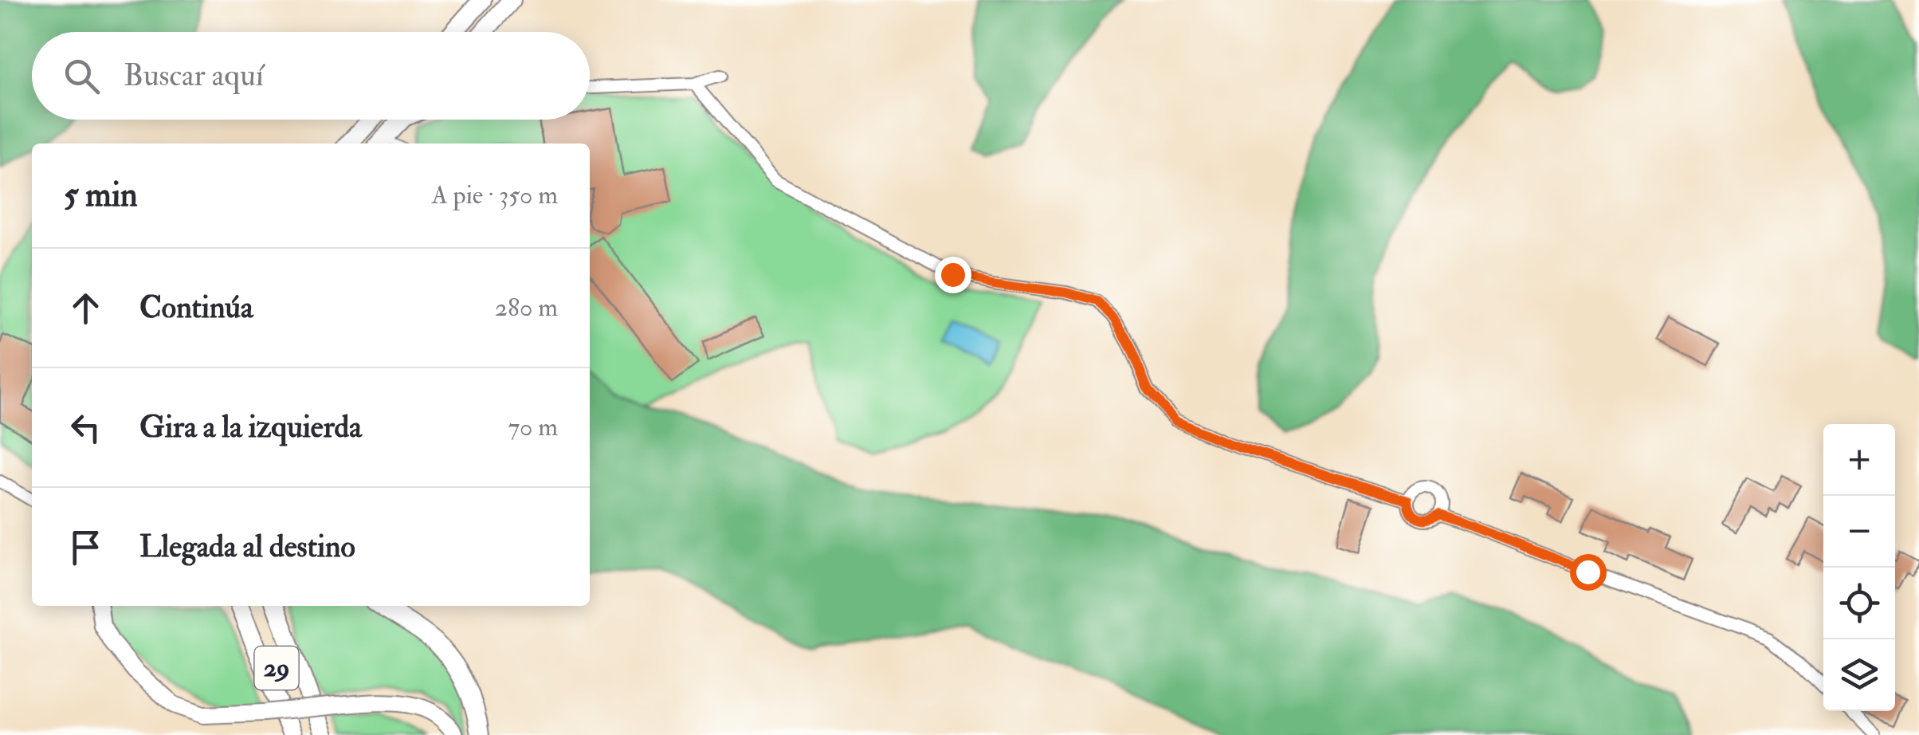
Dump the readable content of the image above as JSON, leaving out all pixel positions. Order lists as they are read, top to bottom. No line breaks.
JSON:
{"streets":{"highway":["29"]},"page":{"search":"Buscar aquí","heading":["5 min","A pie · 350 m"],"list":[["Continúa","280 m"],["Gira a la izquierda","70 m"],"Llegada al destino"],"map_buttons":["+","−"]}}
